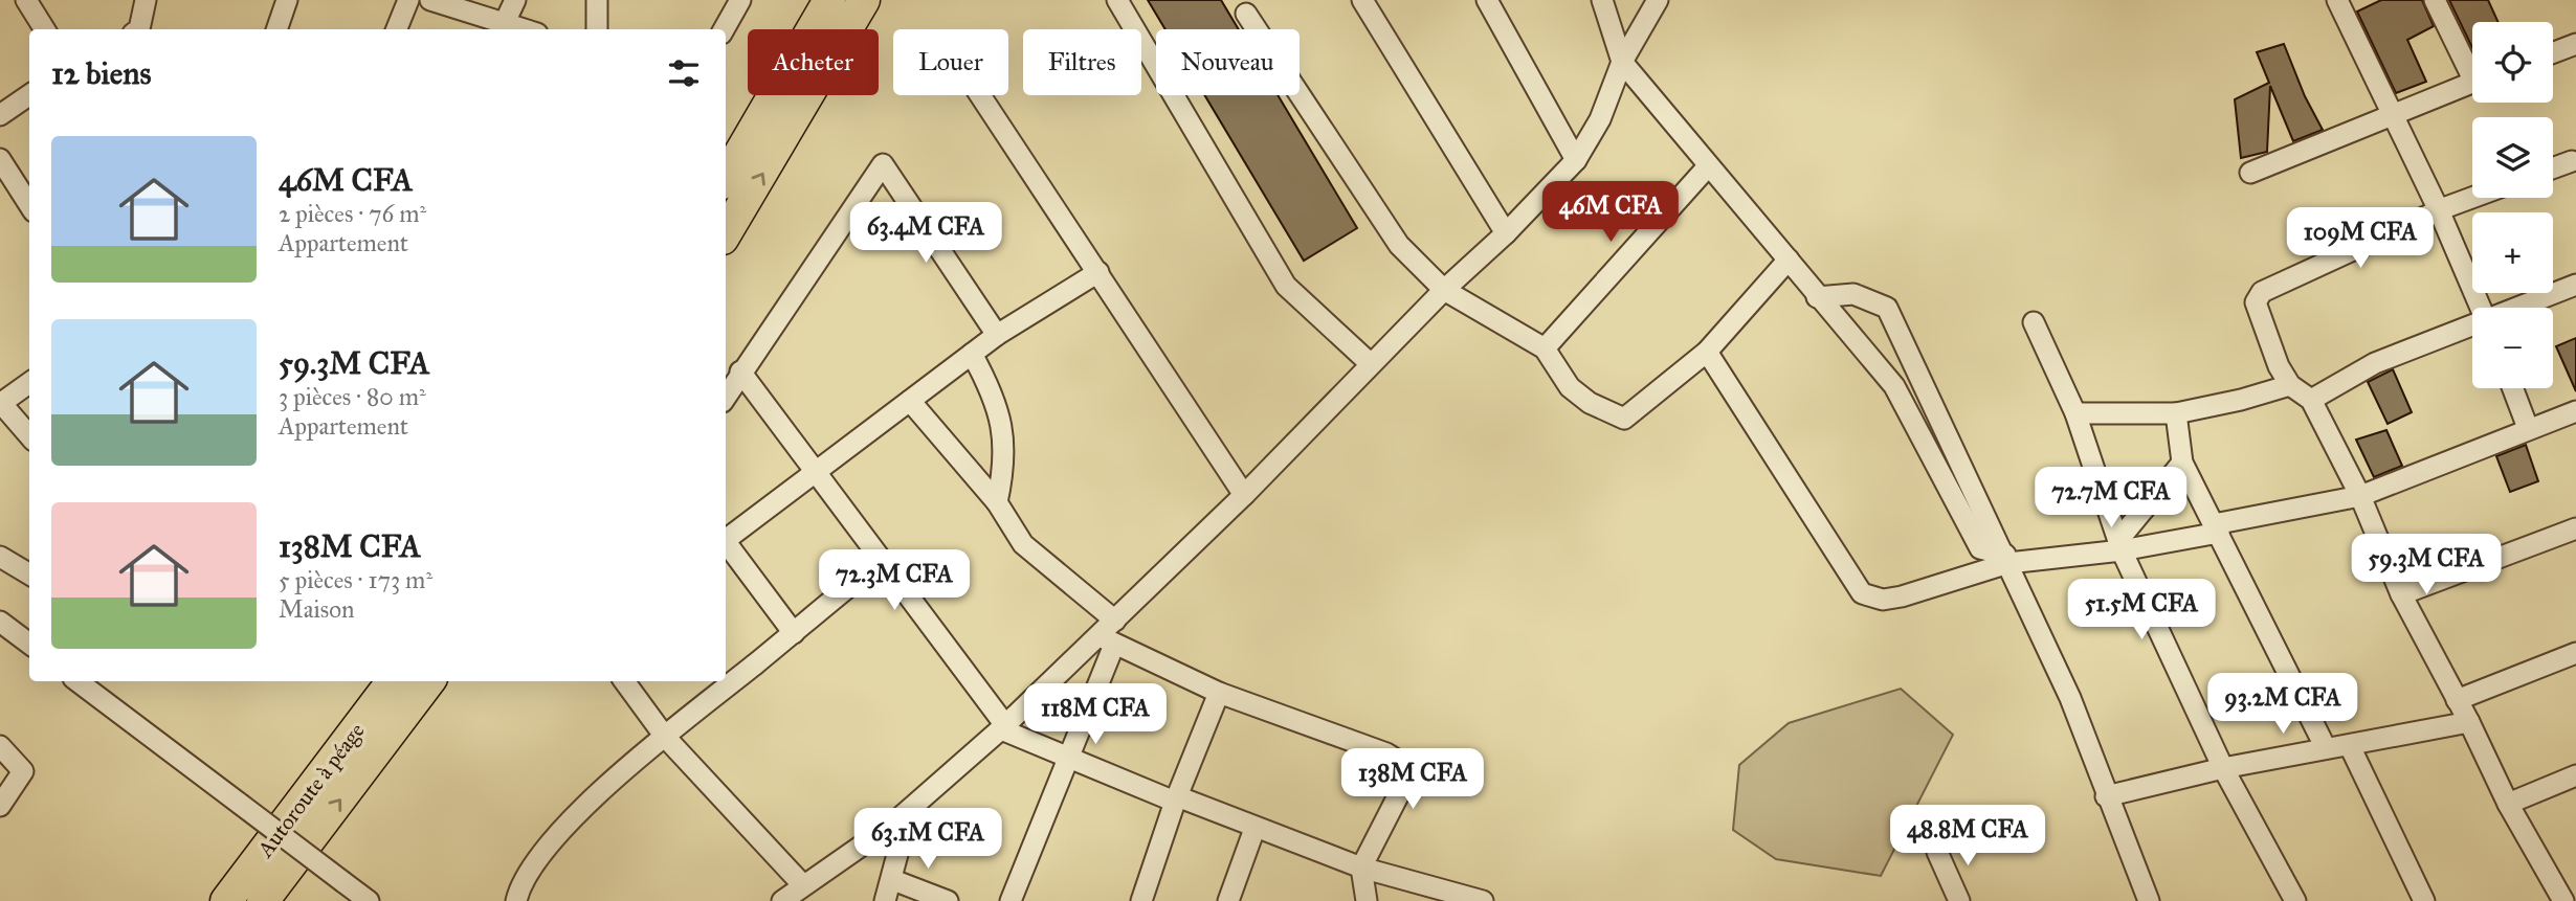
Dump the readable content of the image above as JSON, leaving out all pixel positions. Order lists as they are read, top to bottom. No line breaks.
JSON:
{"streets":{"highway":["Autoroute à péage"]},"page":{"map_buttons":["+","−"],"chip":["Acheter","Louer","Filtres","Nouveau"],"heading":"12 biens","list":[{"name":"46M CFA","note":"2 pièces · 76 m² · Appartement"},{"name":"59.3M CFA","note":"3 pièces · 80 m² · Appartement"},{"name":"138M CFA","note":"5 pièces · 173 m² · Maison"}],"price":["46M CFA","63.4M CFA","109M CFA","72.7M CFA","59.3M CFA","72.3M CFA","51.5M CFA","93.2M CFA","118M CFA","138M CFA","48.8M CFA","63.1M CFA"]}}
